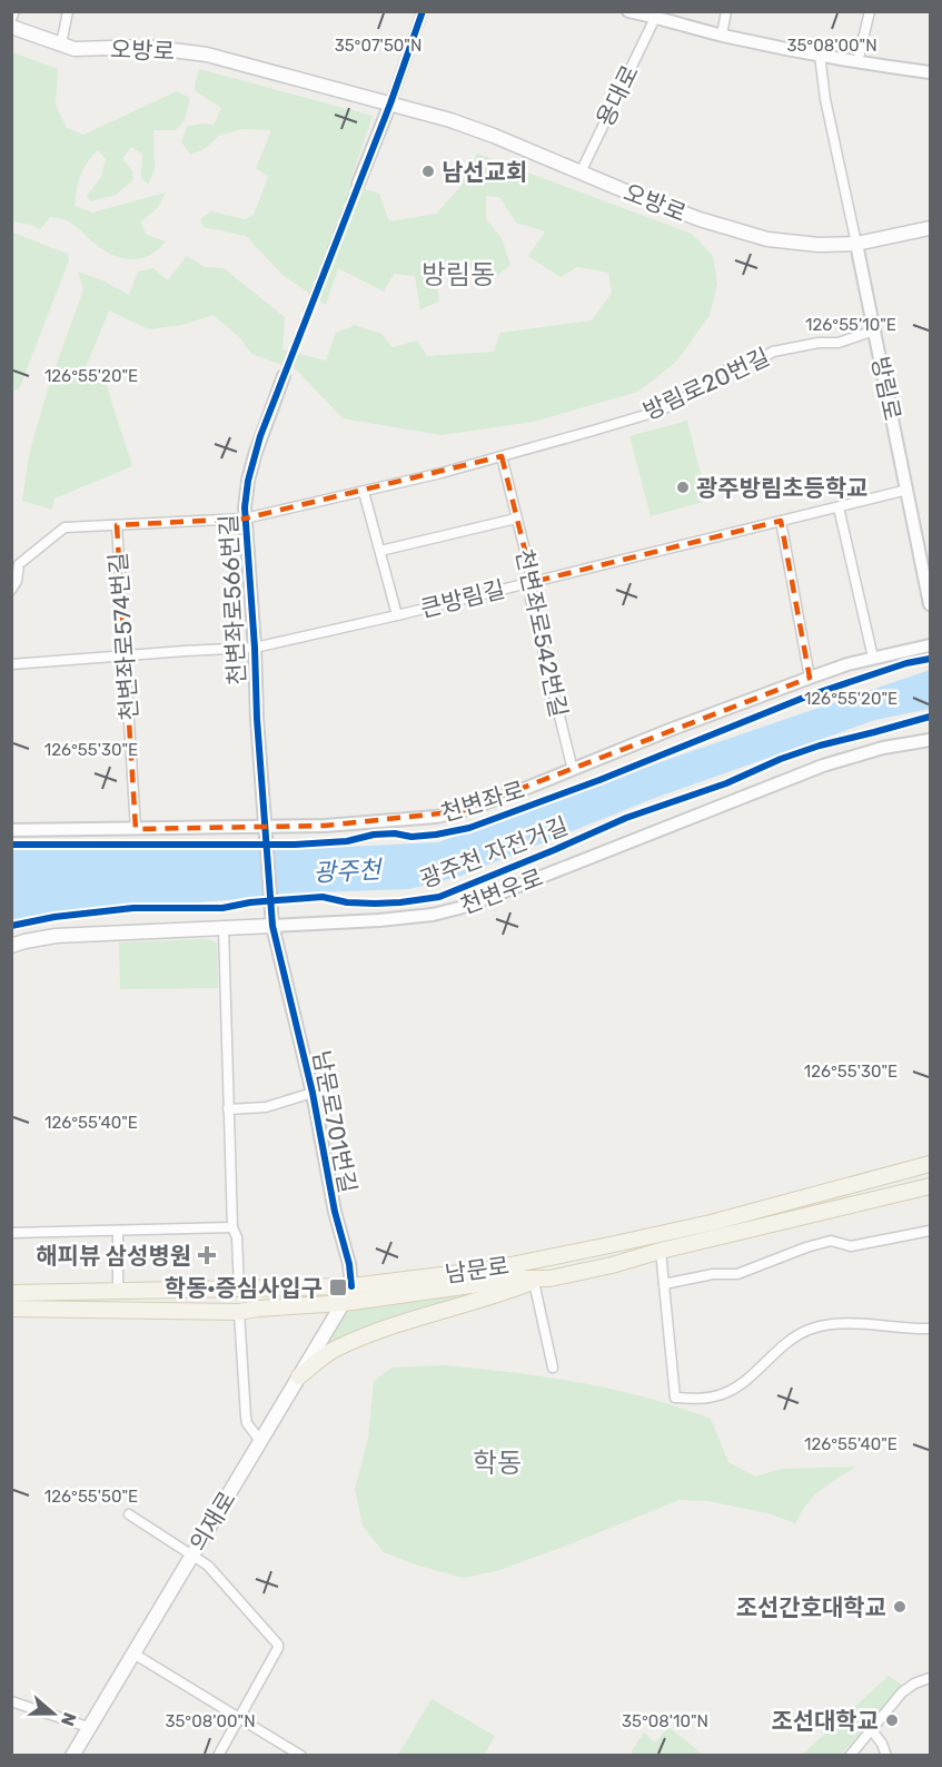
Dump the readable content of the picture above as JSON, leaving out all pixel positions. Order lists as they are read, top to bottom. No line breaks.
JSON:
{"streets":{"main road":["오방로","천변우로","남문로","의재로"],"street":["용대로","방림로20번길","방림로","큰방림길","천변좌로566번길","천변좌로542번길","천변좌로574번길","천변좌로","남문로701번길"],"cycle path":["광주천 자전거길"]},"crossings":[["오방로","용대로"],["오방로","방림로"],["방림로20번길","방림로"],["방림로20번길","천변좌로566번길"],["방림로20번길","천변좌로542번길"],["방림로20번길","천변좌로574번길"],["방림로","큰방림길"],["큰방림길","천변좌로566번길"],["큰방림길","천변좌로542번길"],["큰방림길","천변좌로574번길"],["천변좌로566번길","천변좌로"],["천변좌로566번길","천변우로"],["천변좌로566번길","남문로701번길"],["천변좌로542번길","천변좌로"],["천변좌로574번길","천변좌로"],["천변우로","남문로701번길"],["남문로701번길","남문로"],["남문로701번길","의재로"],["남문로","의재로"]],"districts":["방림동","학동"],"water":["광주천"],"places":{"other":["남선교회","광주방림초등학교","조선간호대학교","조선대학교"],"health":["해피뷰 삼성병원"],"transit":["학동·증심사입구"]},"north":"right","coordinates":["35°08'00\"N","35°07'50\"N","126°55'10\"E","126°55'20\"E","126°55'30\"E","126°55'40\"E","126°55'50\"E","35°08'10\"N"]}
